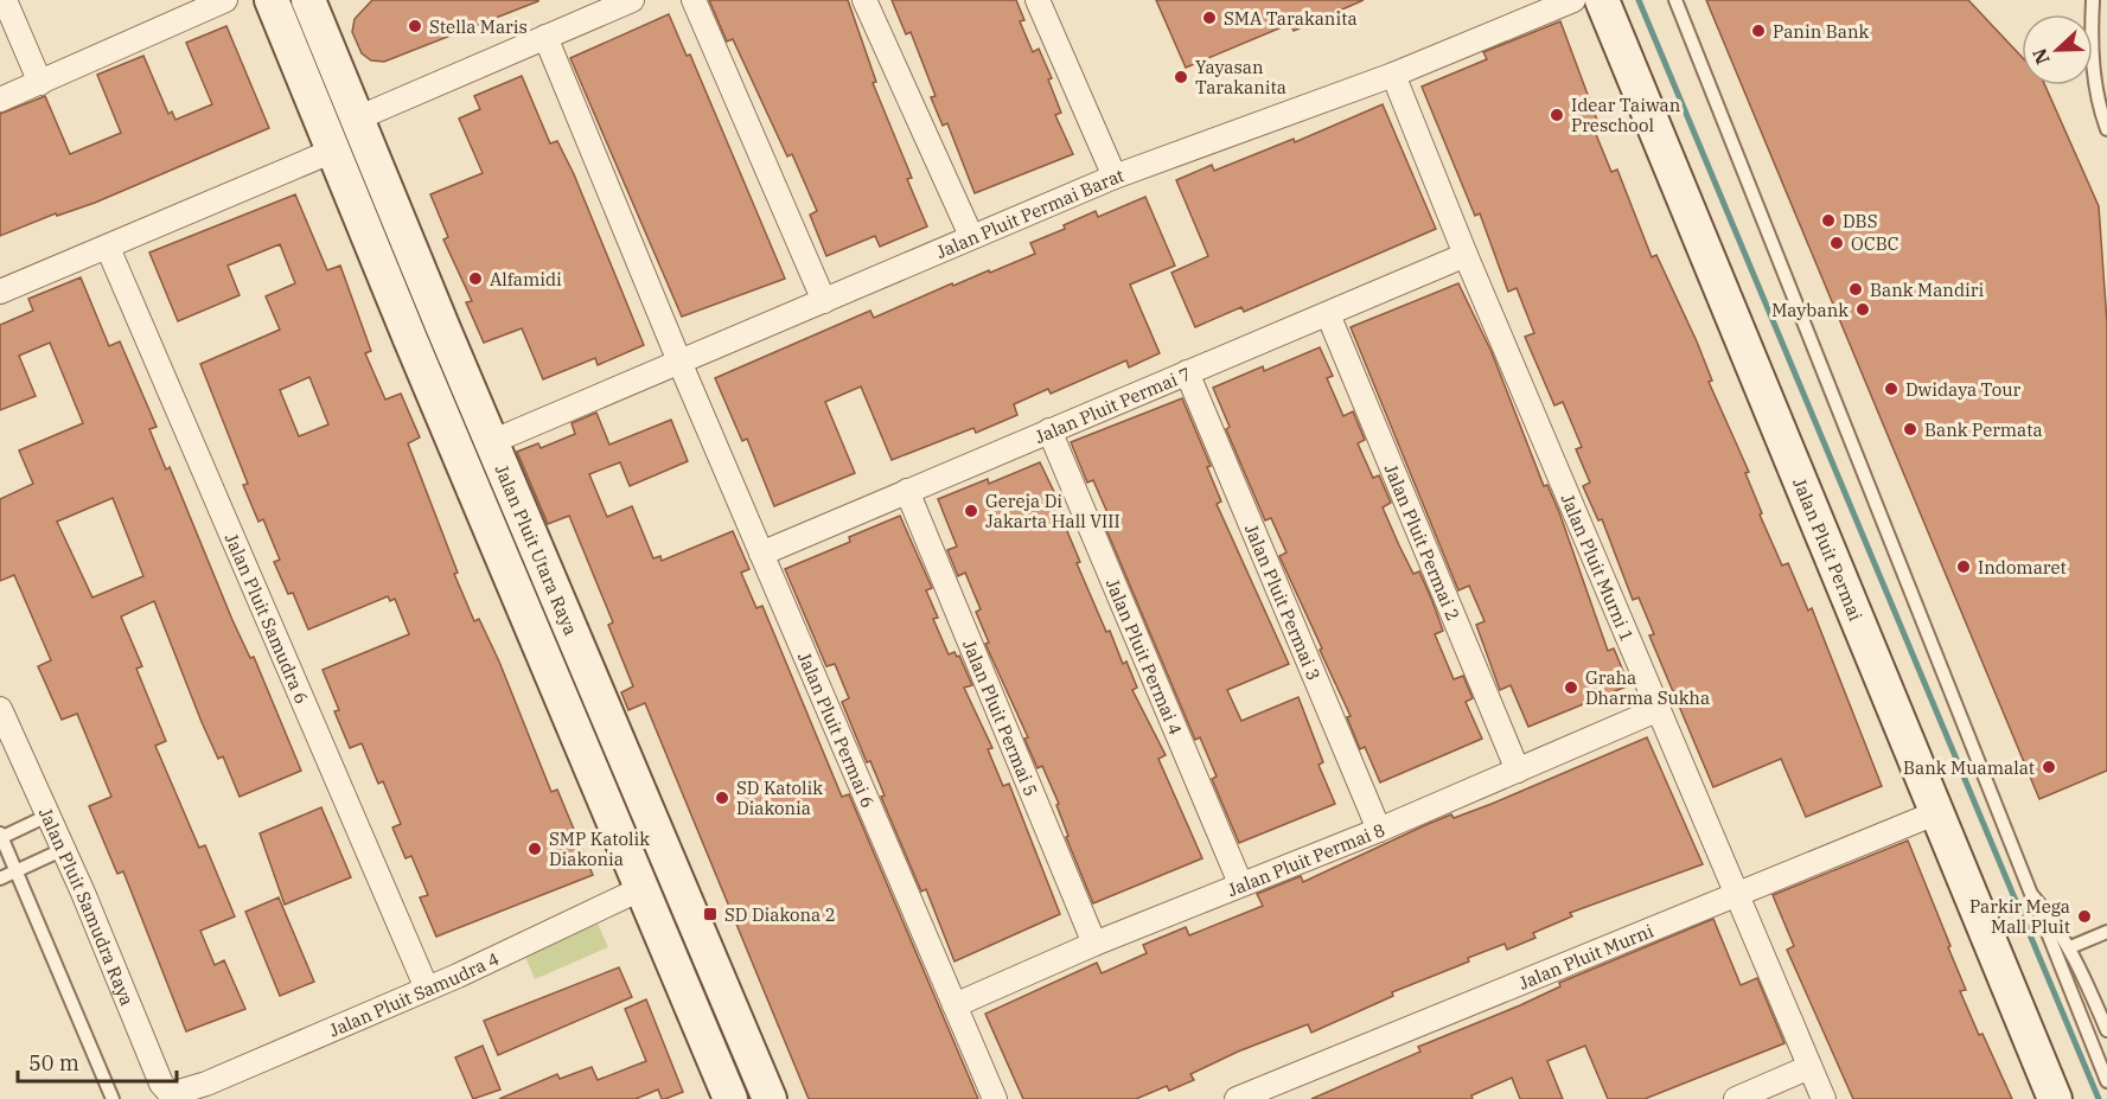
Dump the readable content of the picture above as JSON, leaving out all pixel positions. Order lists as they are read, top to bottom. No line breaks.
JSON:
{"streets":{"street":["Jalan Pluit Permai Barat","Jalan Pluit Permai 7","Jalan Pluit Permai 2","Jalan Pluit Utara Raya","Jalan Pluit Permai","Jalan Pluit Murni 1","Jalan Pluit Permai 3","Jalan Pluit Samudra 6","Jalan Pluit Permai 4","Jalan Pluit Permai 5","Jalan Pluit Permai 6","Jalan Pluit Permai 8","Jalan Pluit Samudra Raya","Jalan Pluit Murni","Jalan Pluit Samudra 4"]},"crossings":[["Jalan Pluit Permai Barat","Jalan Pluit Utara Raya"],["Jalan Pluit Permai Barat","Jalan Pluit Murni 1"],["Jalan Pluit Permai Barat","Jalan Pluit Permai 6"],["Jalan Pluit Permai 7","Jalan Pluit Permai 2"],["Jalan Pluit Permai 7","Jalan Pluit Murni 1"],["Jalan Pluit Permai 7","Jalan Pluit Permai 3"],["Jalan Pluit Permai 7","Jalan Pluit Permai 4"],["Jalan Pluit Permai 7","Jalan Pluit Permai 5"],["Jalan Pluit Permai 7","Jalan Pluit Permai 6"],["Jalan Pluit Permai 2","Jalan Pluit Permai 8"],["Jalan Pluit Utara Raya","Jalan Pluit Samudra 4"],["Jalan Pluit Permai","Jalan Pluit Murni"],["Jalan Pluit Murni 1","Jalan Pluit Permai 8"],["Jalan Pluit Murni 1","Jalan Pluit Murni"],["Jalan Pluit Permai 3","Jalan Pluit Permai 8"],["Jalan Pluit Samudra 6","Jalan Pluit Samudra 4"],["Jalan Pluit Permai 4","Jalan Pluit Permai 8"],["Jalan Pluit Permai 5","Jalan Pluit Permai 8"],["Jalan Pluit Permai 6","Jalan Pluit Permai 8"],["Jalan Pluit Samudra Raya","Jalan Pluit Samudra 4"]],"places":{"other":["SMA Tarakanita","Stella Maris","Panin Bank","Yayasan Tarakanita","Idear Taiwan Preschool","DBS","OCBC","Alfamidi","Bank Mandiri","Maybank","Dwidaya Tour","Bank Permata","Gereja Di Jakarta Hall VIII","Indomaret","Graha Dharma Sukha","Bank Muamalat","SD Katolik Diakonia","SMP Katolik Diakonia","Parkir Mega Mall Pluit"],"transit":["SD Diakona 2"]},"scale_bar":"50 m","north":"left"}
